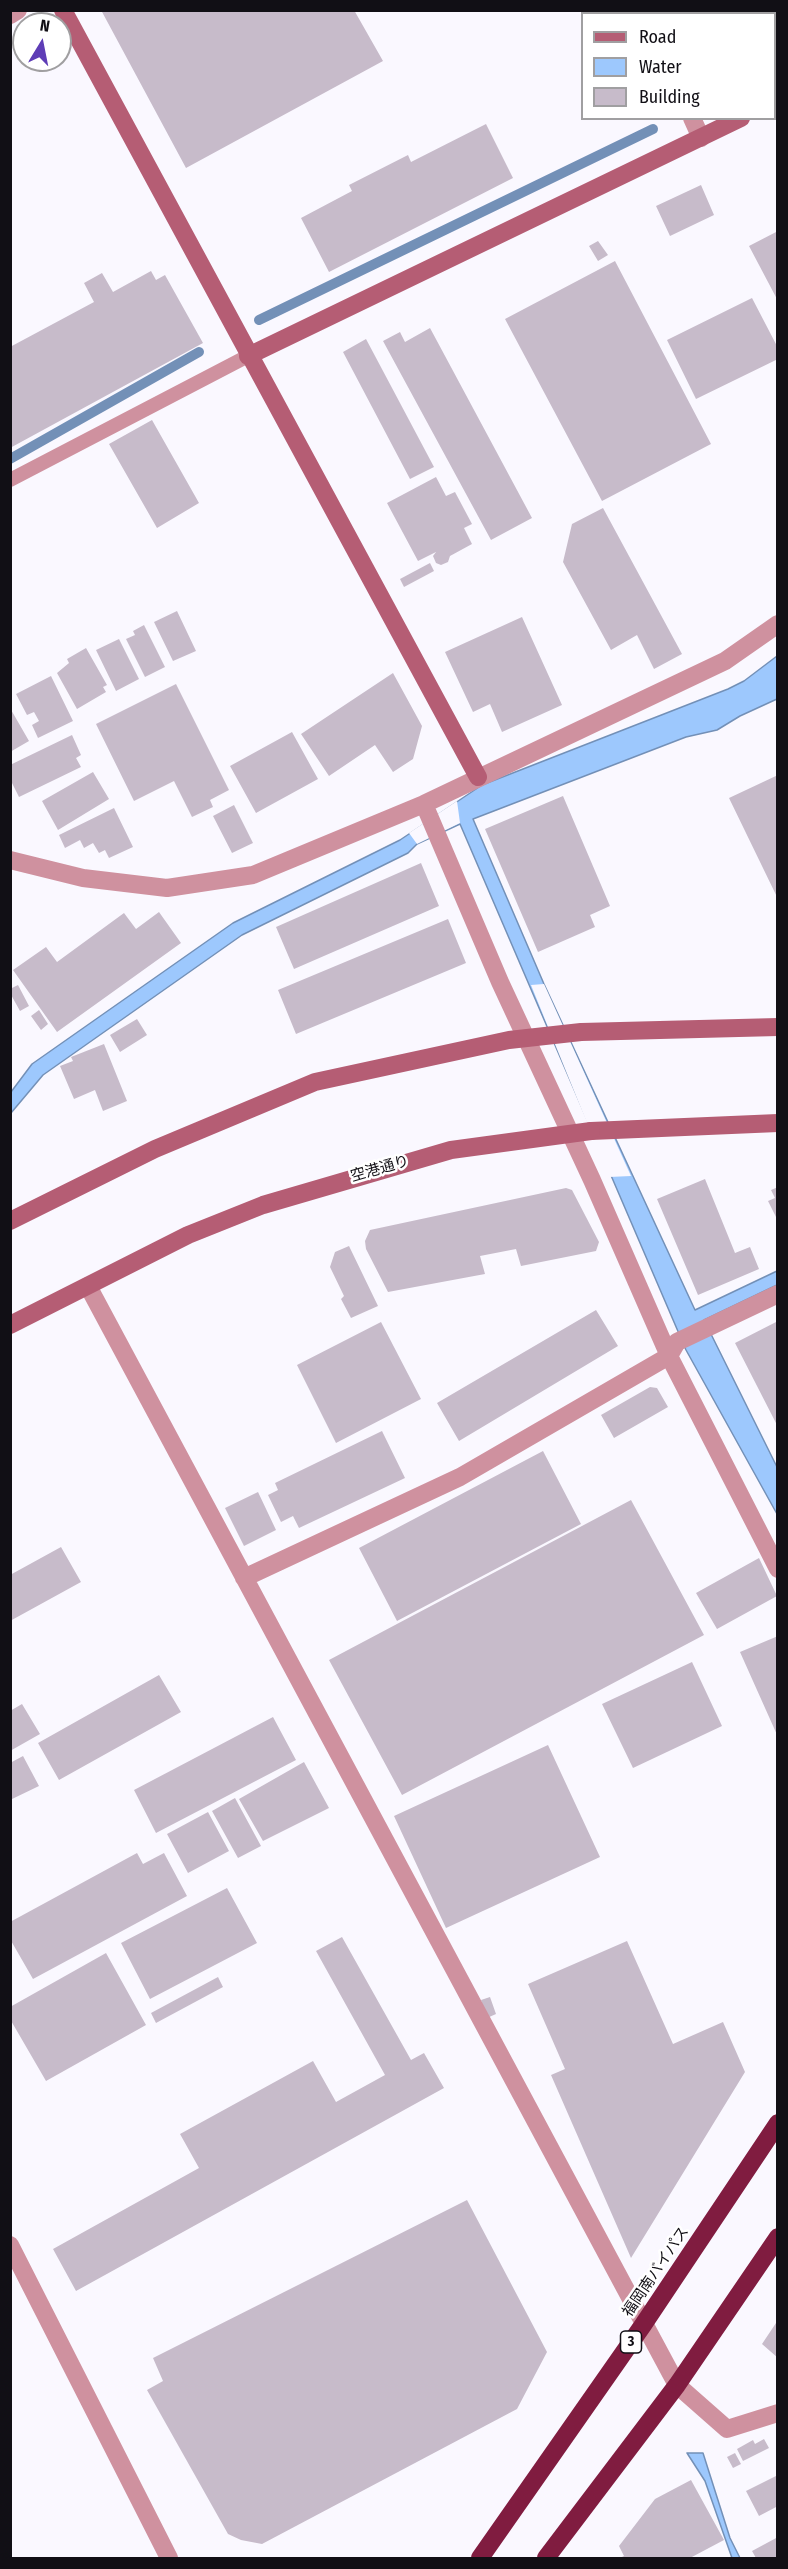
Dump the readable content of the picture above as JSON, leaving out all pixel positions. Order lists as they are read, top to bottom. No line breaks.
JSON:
{"streets":{"highway":["福岡南バイパス","3"],"street":["空港通り"]},"legend":["Road","Water","Building"],"north":"top"}
